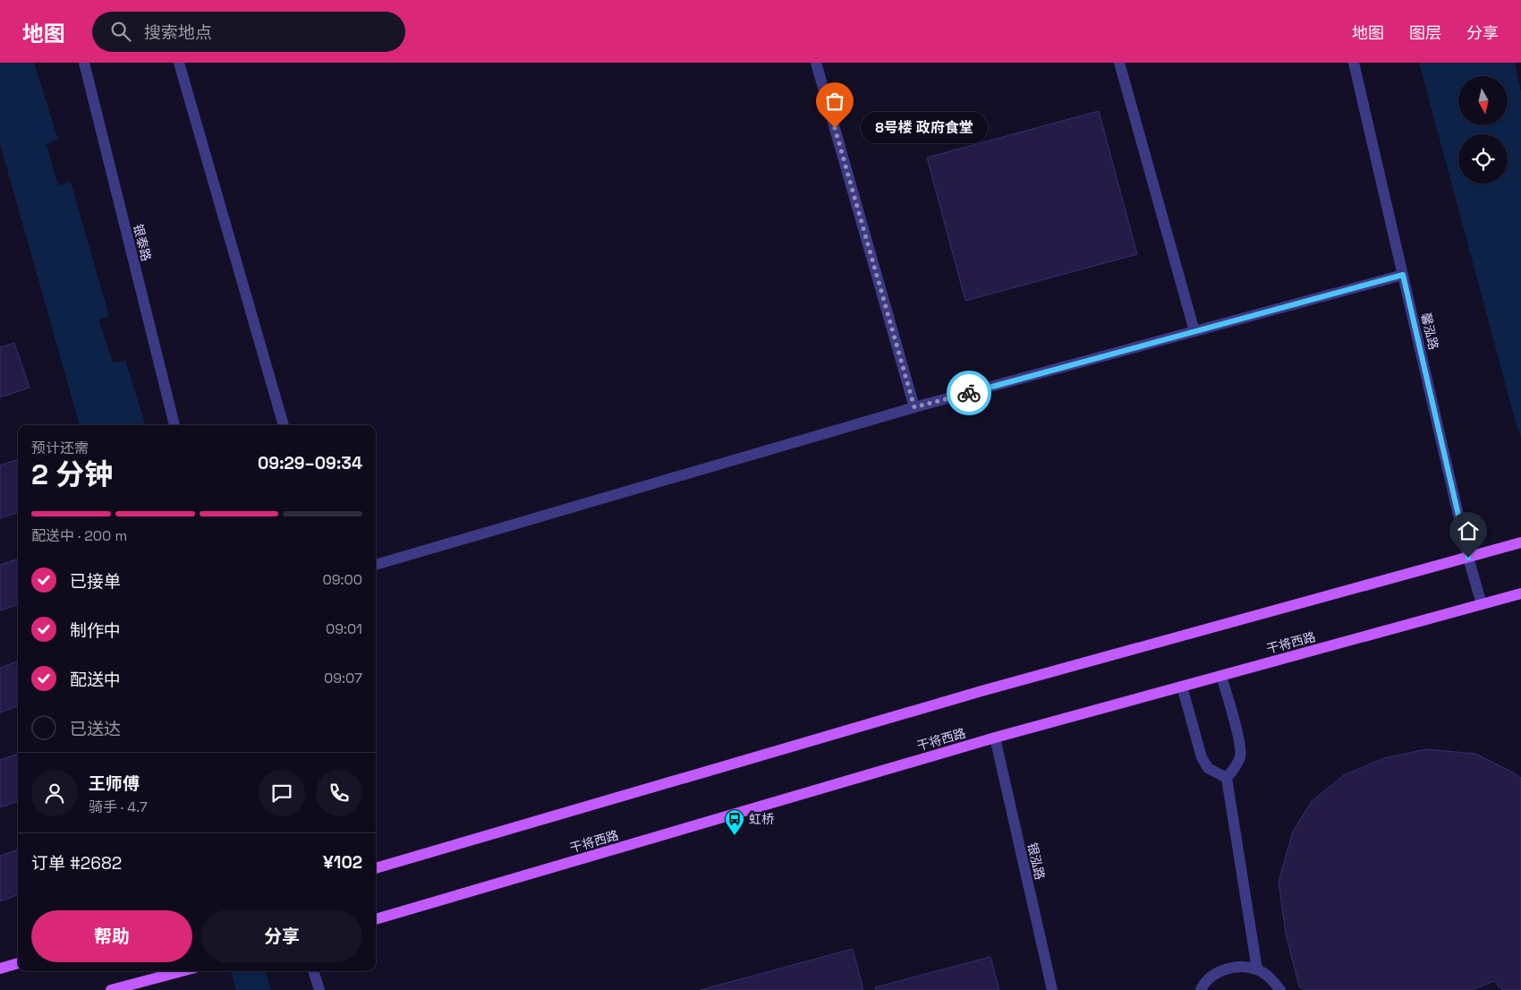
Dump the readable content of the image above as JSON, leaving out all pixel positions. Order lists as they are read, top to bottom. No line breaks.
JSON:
{"streets":{"main road":["干将西路"],"street":["银泰路","馨泓路","银泓路"]},"crossings":[["馨泓路","干将西路"],["干将西路","银泓路"]],"places":{"other":["8号楼 政府食堂"],"bus stop":["虹桥"]},"north":"bottom","page":{"header":"地图","search":"搜索地点","nav":["地图","图层","分享"],"bubble":"8号楼 政府食堂","heading":["2 分钟","预计还需","09:29–09:34"],"panel":["王师傅","骑手 · 4.7","订单 #2682","¥102"],"bar":"配送中 · 200 m","list":[["已接单","09:00"],["制作中","09:01"],["配送中","09:07"],"已送达"],"buttons":["帮助","分享"]}}
